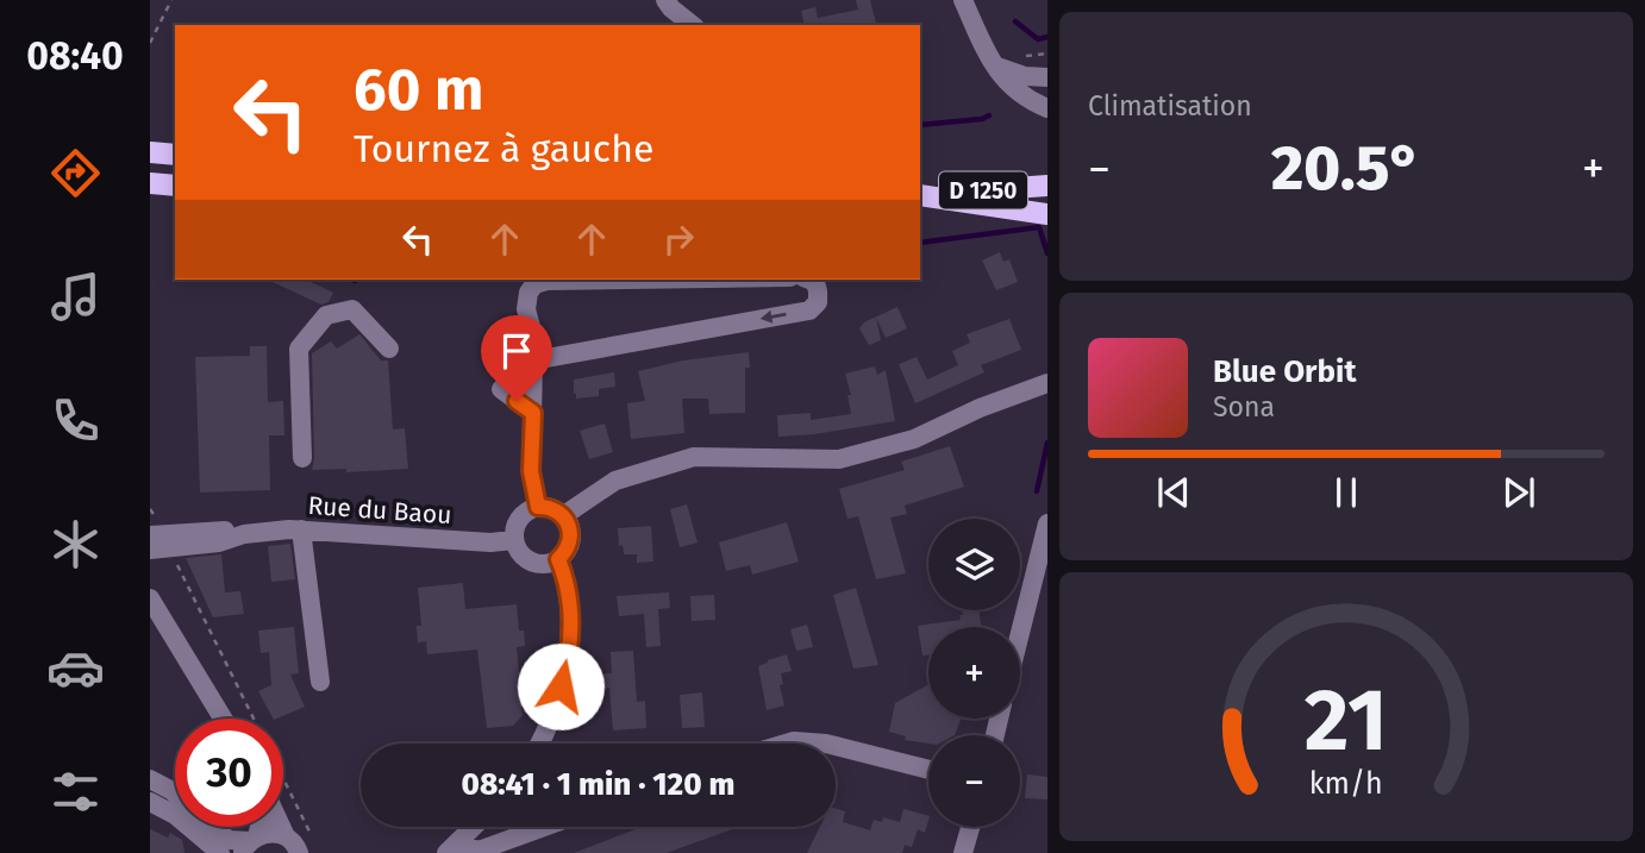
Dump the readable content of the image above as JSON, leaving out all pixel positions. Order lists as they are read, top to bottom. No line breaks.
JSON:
{"streets":{"main road":["D 1250"],"street":["Rue du Baou"]},"page":{"tabs":"08:40","tile":"Climatisation","turn":["60 m","Tournez à gauche"],"heat":["−","20.5°","+"],"song":["Blue Orbit","Sona"],"map_buttons":["+","−"],"limit":"30","trip":"08:41 · 1 min · 120 m","gauge":["21","km/h"]}}
